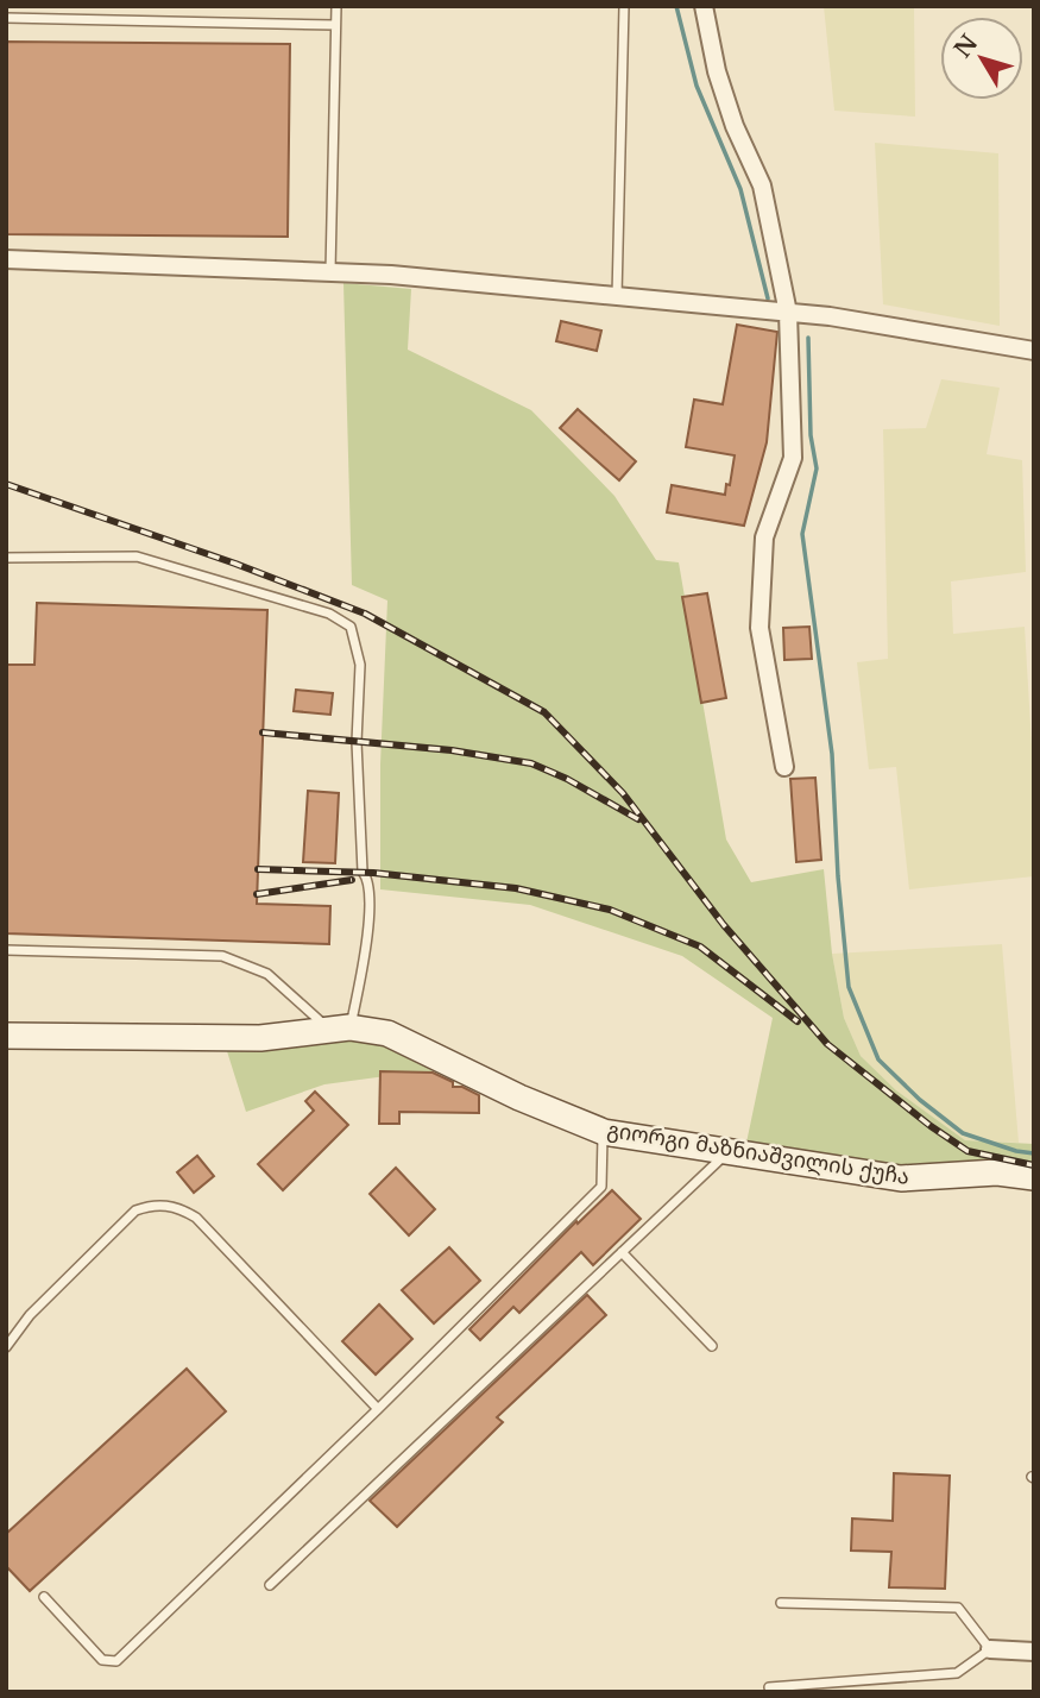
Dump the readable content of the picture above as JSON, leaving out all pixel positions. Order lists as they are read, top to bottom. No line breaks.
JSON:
{"streets":{"street":["გიორგი მაზნიაშვილის ქუჩა"]},"north":"top left"}
